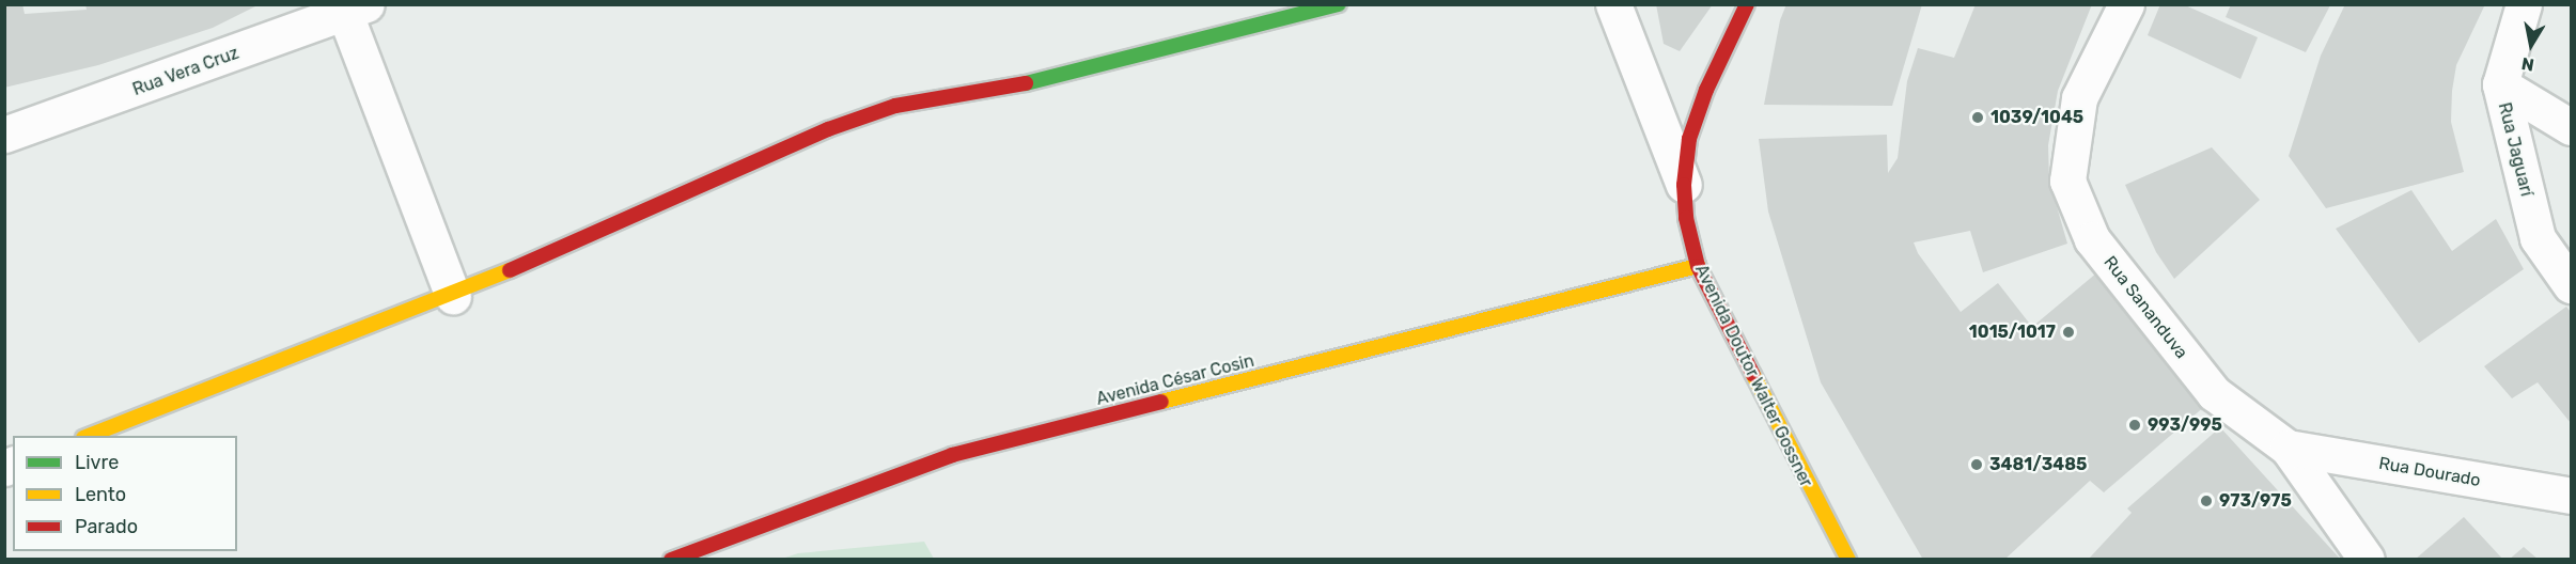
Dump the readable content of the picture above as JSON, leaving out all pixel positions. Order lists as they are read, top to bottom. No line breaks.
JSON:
{"streets":{"street":["Rua Vera Cruz","Rua Jaguarí","Rua Sananduva","Avenida Doutor Walter Gossner","Avenida César Cosin","Rua Dourado"]},"crossings":[["Rua Sananduva","Rua Dourado"],["Avenida Doutor Walter Gossner","Avenida César Cosin"]],"places":["1039/1045","1015/1017","993/995","3481/3485","973/975"],"legend":["Livre","Lento","Parado"],"north":"bottom"}
